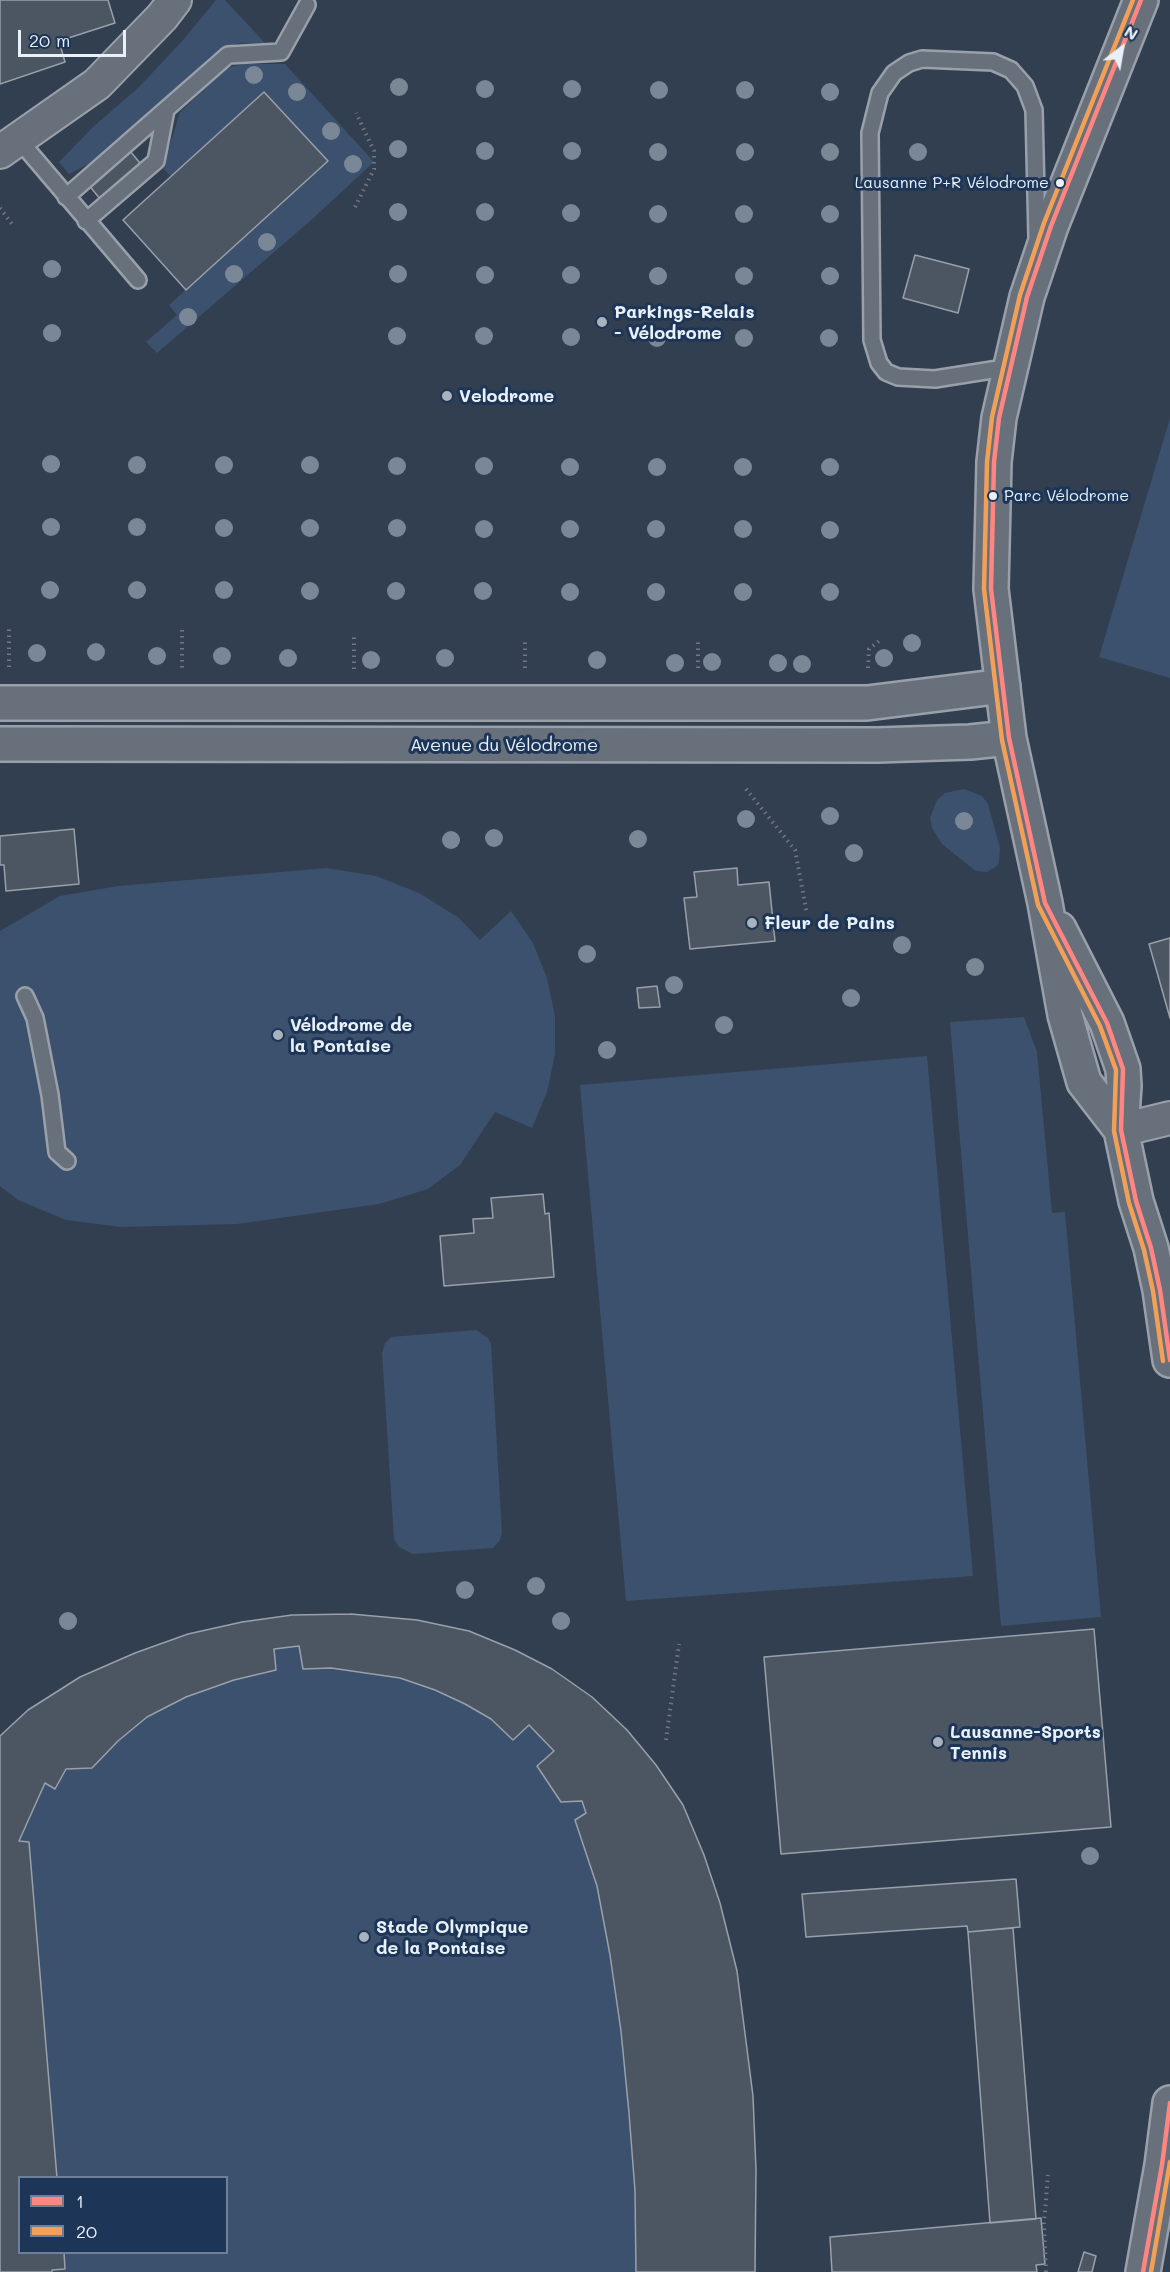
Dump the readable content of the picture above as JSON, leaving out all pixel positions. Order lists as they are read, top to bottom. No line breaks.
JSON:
{"streets":{"street":["Avenue du Vélodrome"]},"places":["Lausanne P+R Vélodrome","Parkings-Relais - Vélodrome","Velodrome","Parc Vélodrome","Fleur de Pains","Vélodrome de la Pontaise","Lausanne-Sports Tennis","Stade Olympique de la Pontaise"],"lines":["transit line 1","transit line 20"],"legend":["1","20"],"scale_bar":"20 m","north":"top right"}
